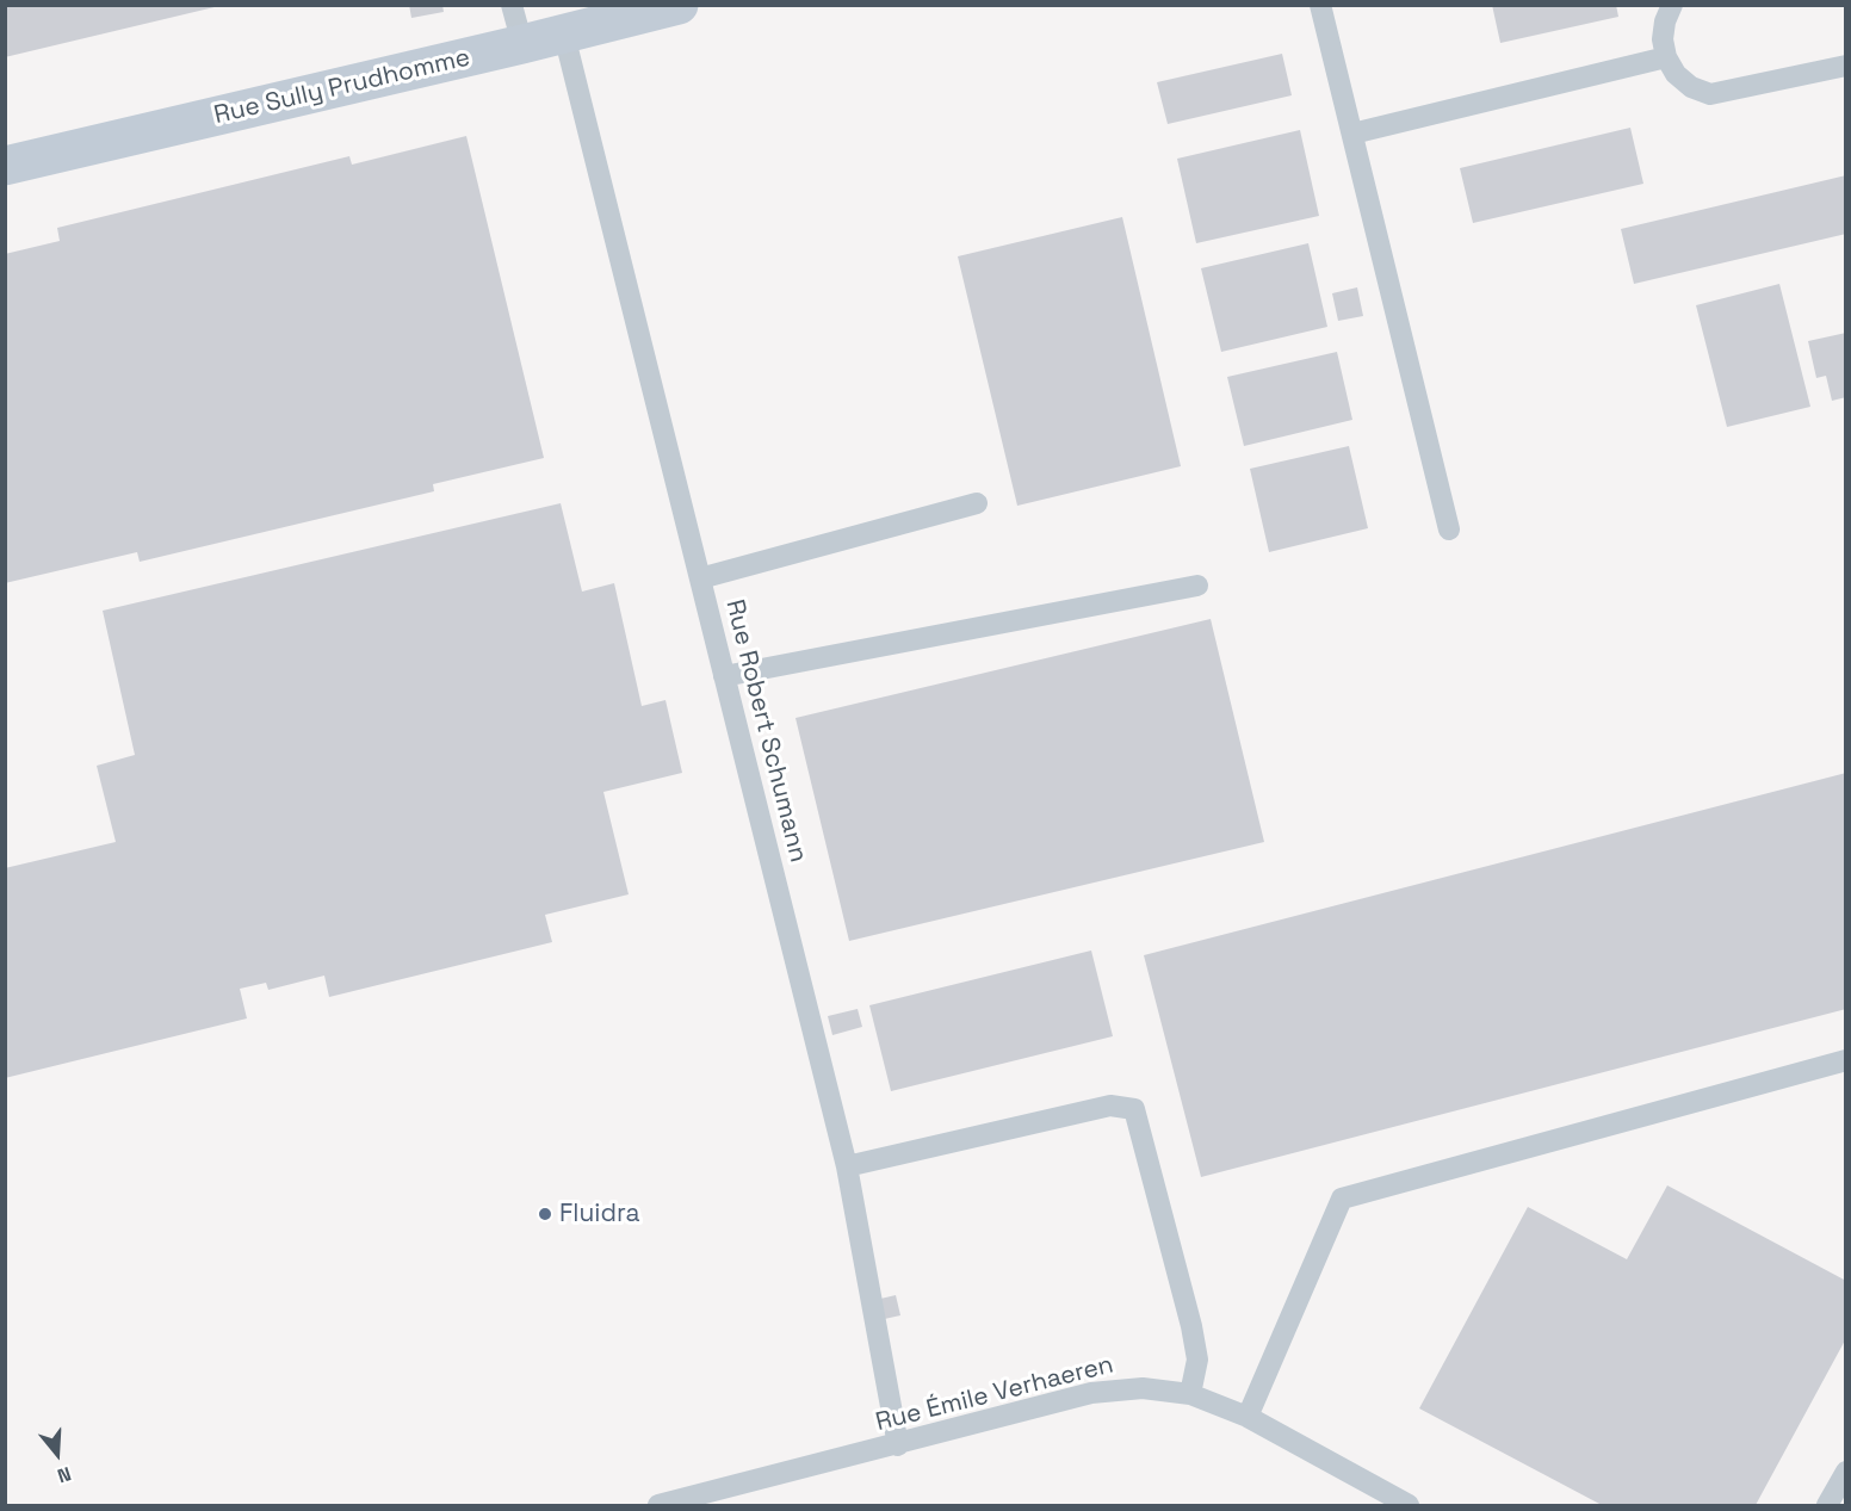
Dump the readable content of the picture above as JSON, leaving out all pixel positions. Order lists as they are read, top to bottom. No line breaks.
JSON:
{"streets":{"street":["Rue Sully Prudhomme"],"lane":["Rue Robert Schumann","Rue Émile Verhaeren"]},"crossings":[["Rue Sully Prudhomme","Rue Robert Schumann"],["Rue Robert Schumann","Rue Émile Verhaeren"]],"places":["Fluidra"],"north":"bottom"}
